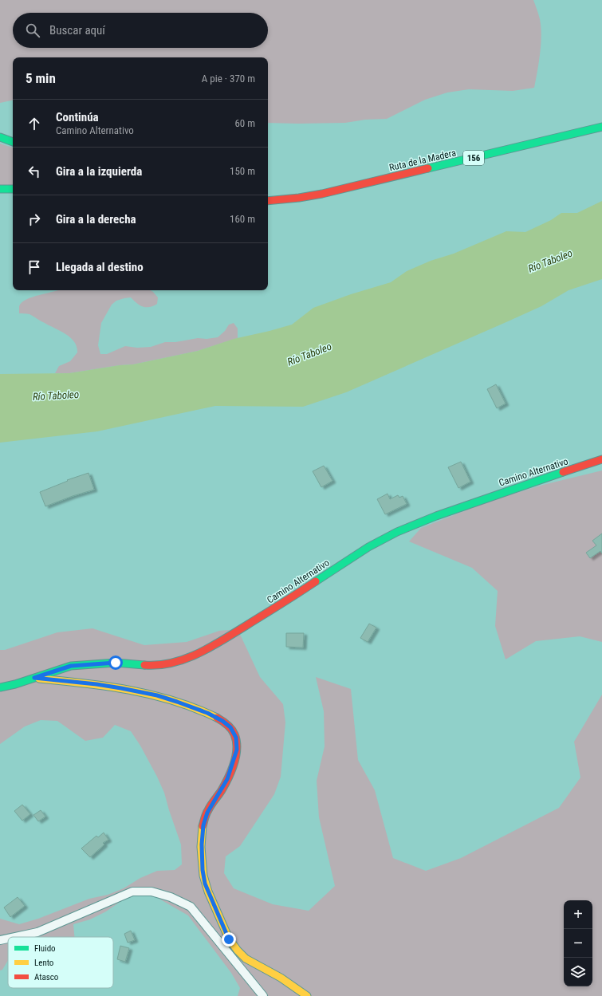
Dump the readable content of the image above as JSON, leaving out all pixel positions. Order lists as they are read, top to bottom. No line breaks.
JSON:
{"streets":{"main road":["156","Ruta de la Madera","Camino Alternativo"]},"water":["Río Taboleo"],"legend":["Fluido","Lento","Atasco"],"page":{"search":"Buscar aquí","heading":["5 min","A pie · 370 m"],"list":[["Continúa","Camino Alternativo","60 m"],["Gira a la izquierda","150 m"],["Gira a la derecha","160 m"],"Llegada al destino"],"map_buttons":["+","−"]}}
